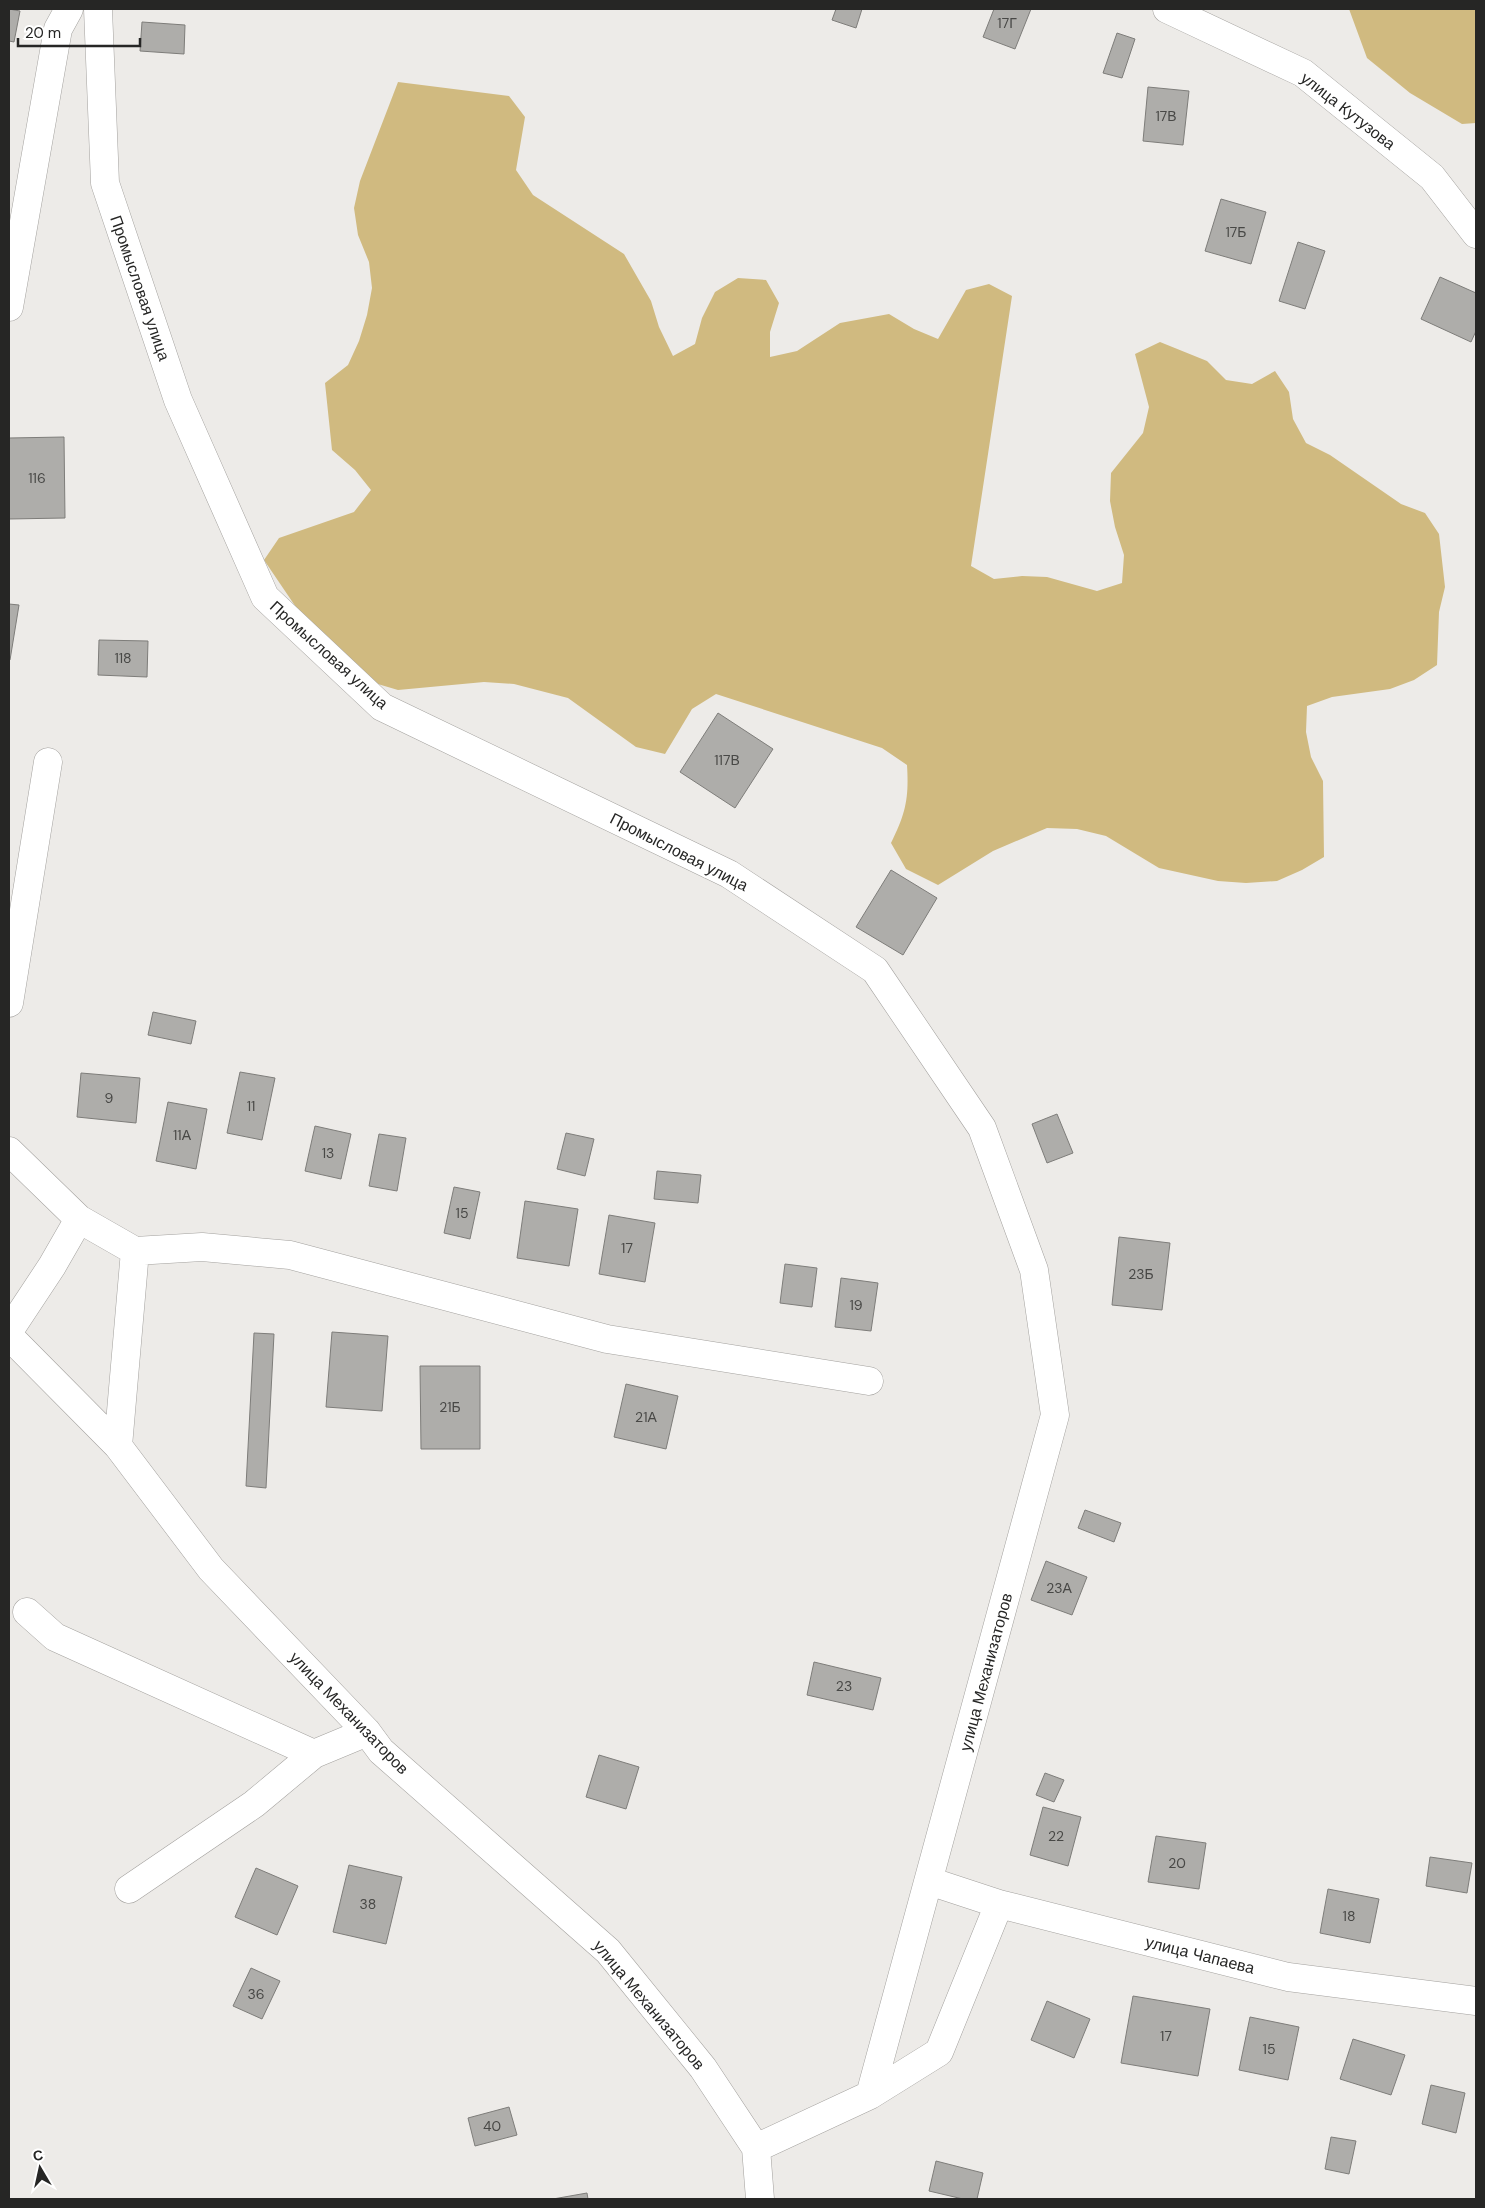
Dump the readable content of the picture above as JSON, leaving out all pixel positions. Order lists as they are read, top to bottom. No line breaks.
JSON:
{"streets":{"street":["улица Кутузова","Промысловая улица","улица Механизаторов","улица Чапаева"]},"crossings":[["Промысловая улица","улица Механизаторов"],["улица Механизаторов","улица Чапаева"]],"house_numbers":["17Г","17В","17Б","116","118","117В","9","11","11А","13","15","17","23Б","19","21Б","21А","23А","23","22","20","38","18","36","17","15","40"],"scale_bar":"20 m","north":"top"}
